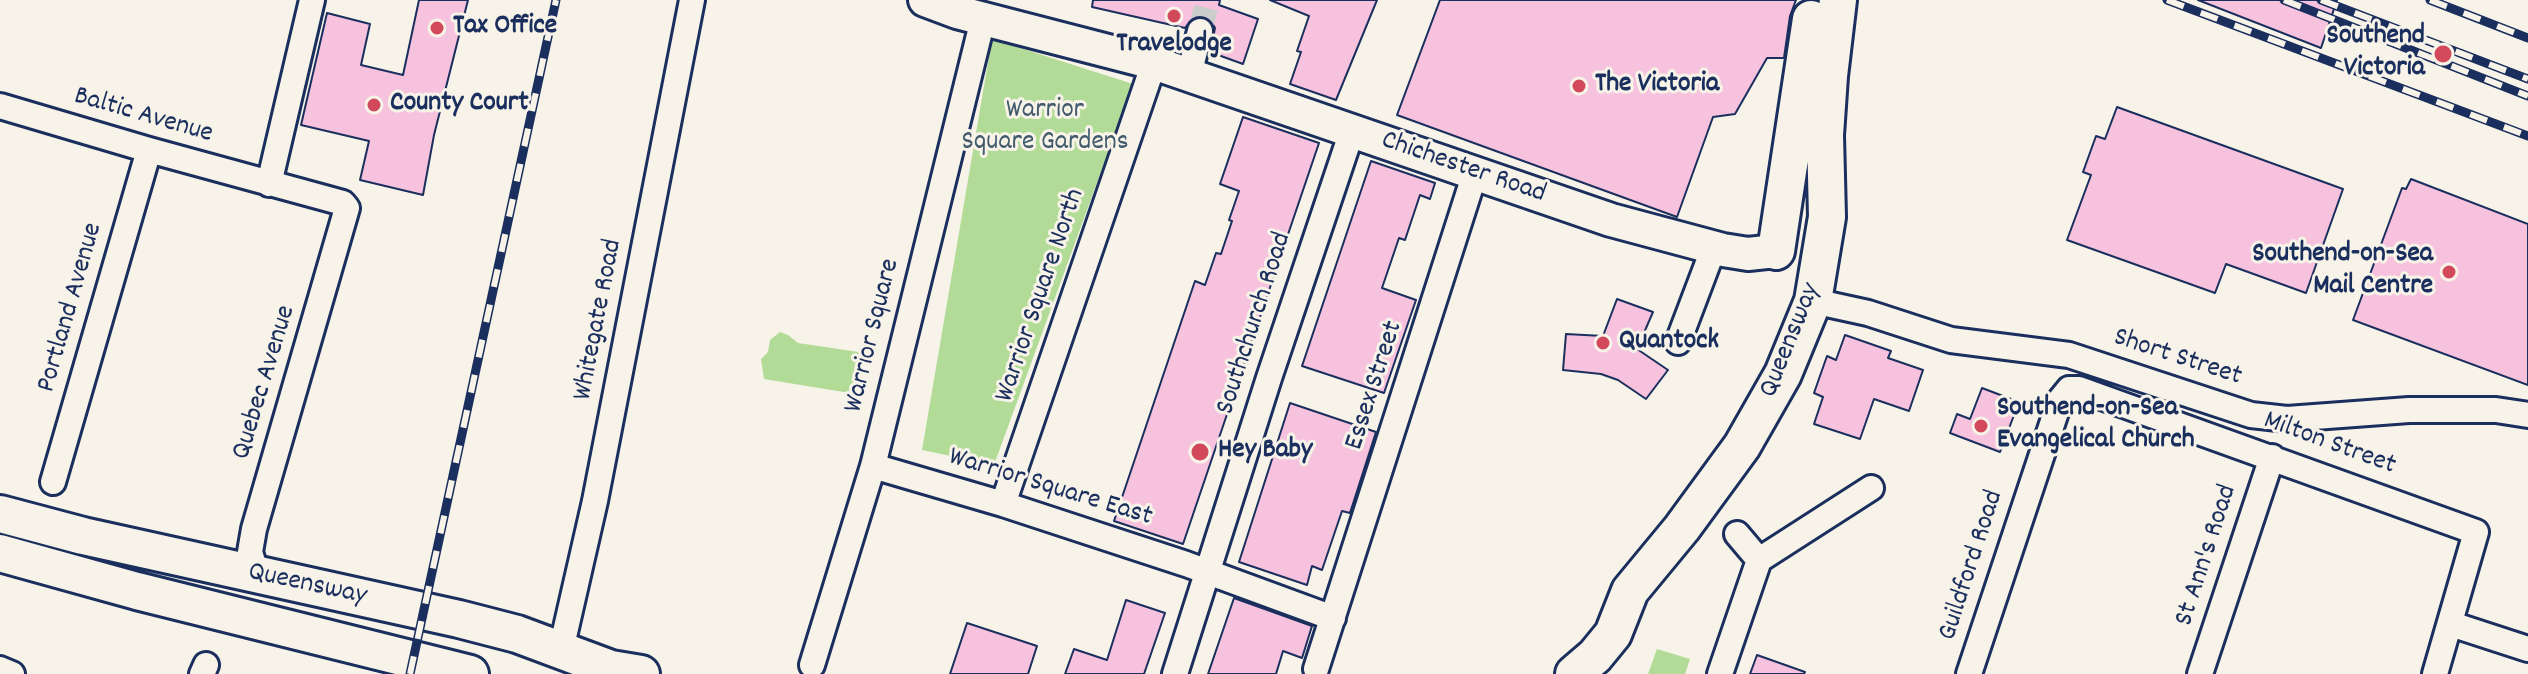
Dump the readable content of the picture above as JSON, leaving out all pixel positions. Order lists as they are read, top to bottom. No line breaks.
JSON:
{"streets":{"main road":["Queensway"],"street":["Baltic Avenue","Chichester Road","Warrior Square North","Portland Avenue","Whitegate Road","Southchurch Road","Warrior Square","Short Street","Quebec Avenue","Essex Street","Milton Street","Warrior Square East","St Ann's Road","Guildford Road"]},"crossings":[["Baltic Avenue","Portland Avenue"],["Baltic Avenue","Quebec Avenue"],["Chichester Road","Warrior Square North"],["Chichester Road","Southchurch Road"],["Chichester Road","Warrior Square"],["Chichester Road","Queensway"],["Chichester Road","Essex Street"],["Warrior Square North","Warrior Square East"],["Whitegate Road","Queensway"],["Southchurch Road","Warrior Square East"],["Warrior Square","Warrior Square East"],["Queensway","Short Street"],["Queensway","Quebec Avenue"],["Milton Street","St Ann's Road"],["Milton Street","Guildford Road"]],"parks":["Warrior Square Gardens"],"places":["Travelodge","Tax Office","Southend Victoria","The Victoria","County Court","Southend-on-Sea Mail Centre","Quantock","Southend-on-Sea Evangelical Church","Hey Baby"]}
